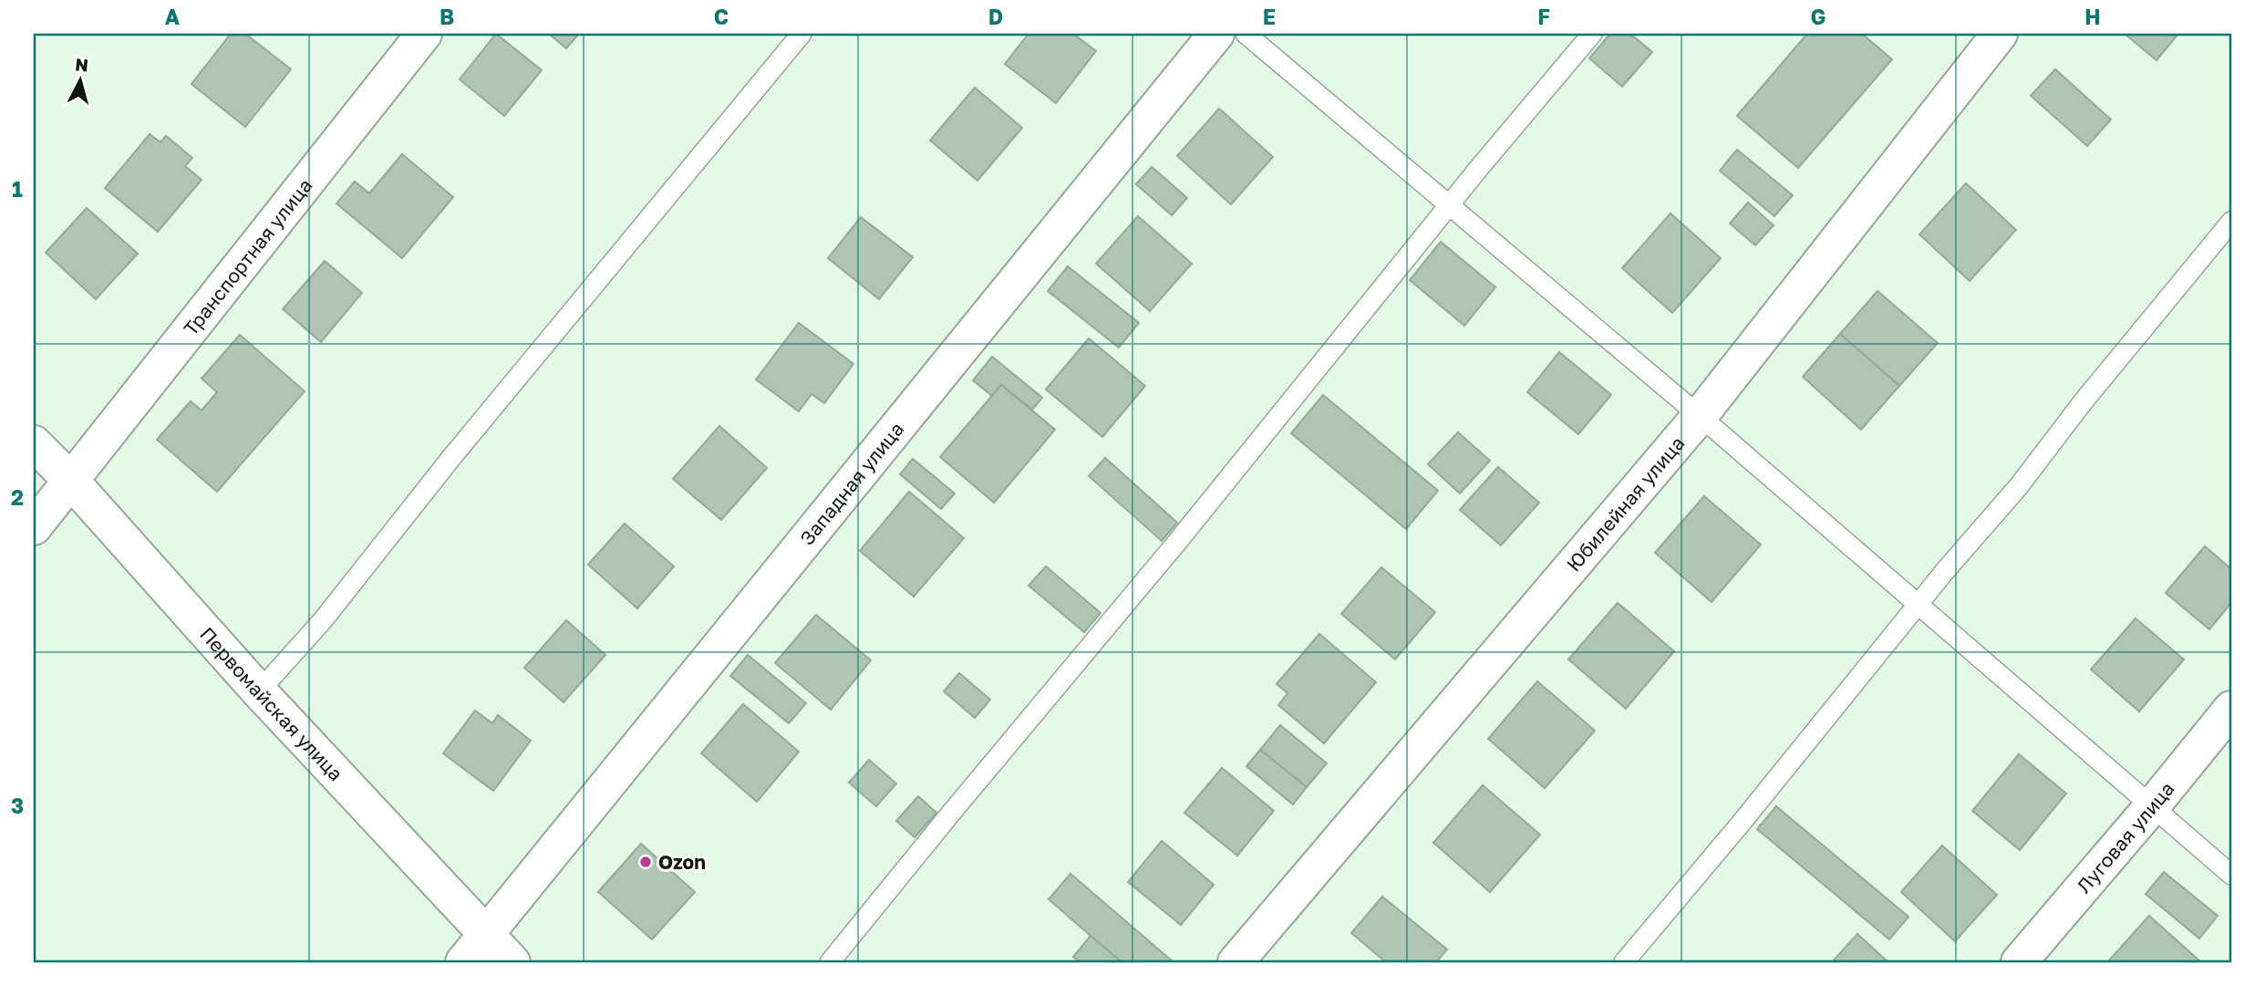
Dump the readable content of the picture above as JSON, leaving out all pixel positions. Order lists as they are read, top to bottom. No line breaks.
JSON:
{"streets":{"street":["Транспортная улица","Западная улица","Юбилейная улица","Первомайская улица","Луговая улица"]},"crossings":[["Транспортная улица","Первомайская улица"],["Западная улица","Первомайская улица"]],"places":["Ozon"],"north":"top","grid":{"columns":["A","B","C","D","E","F","G","H"],"rows":["1","2","3"]}}
